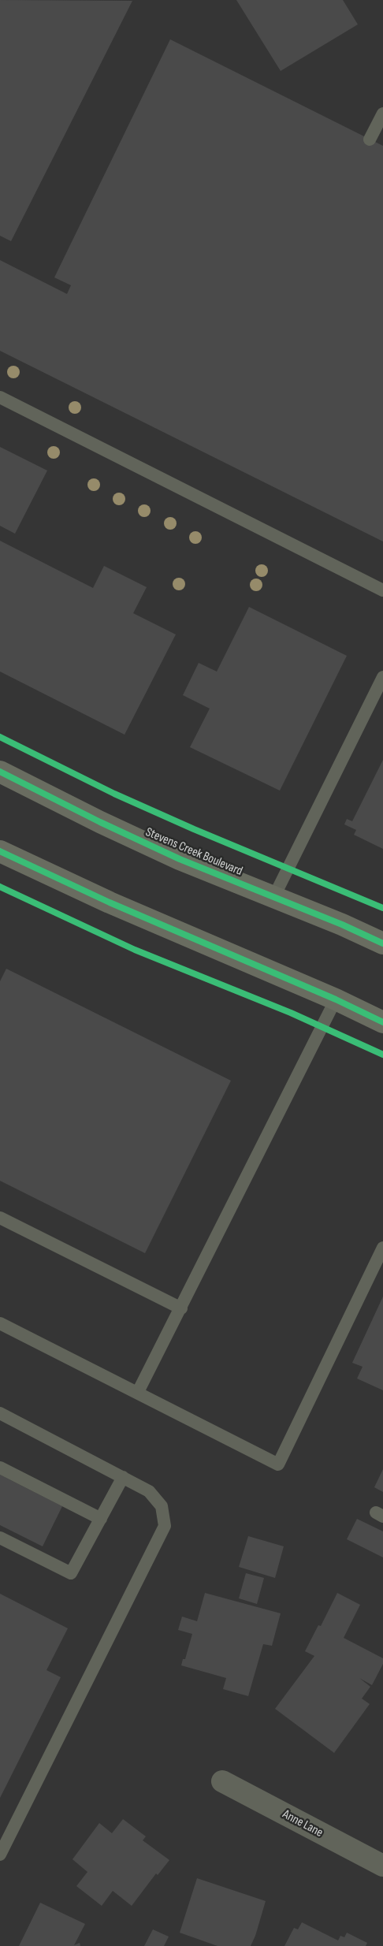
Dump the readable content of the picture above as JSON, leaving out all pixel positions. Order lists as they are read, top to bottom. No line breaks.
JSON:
{"streets":{"main road":["Stevens Creek Boulevard"],"street":["Anne Lane"]}}
